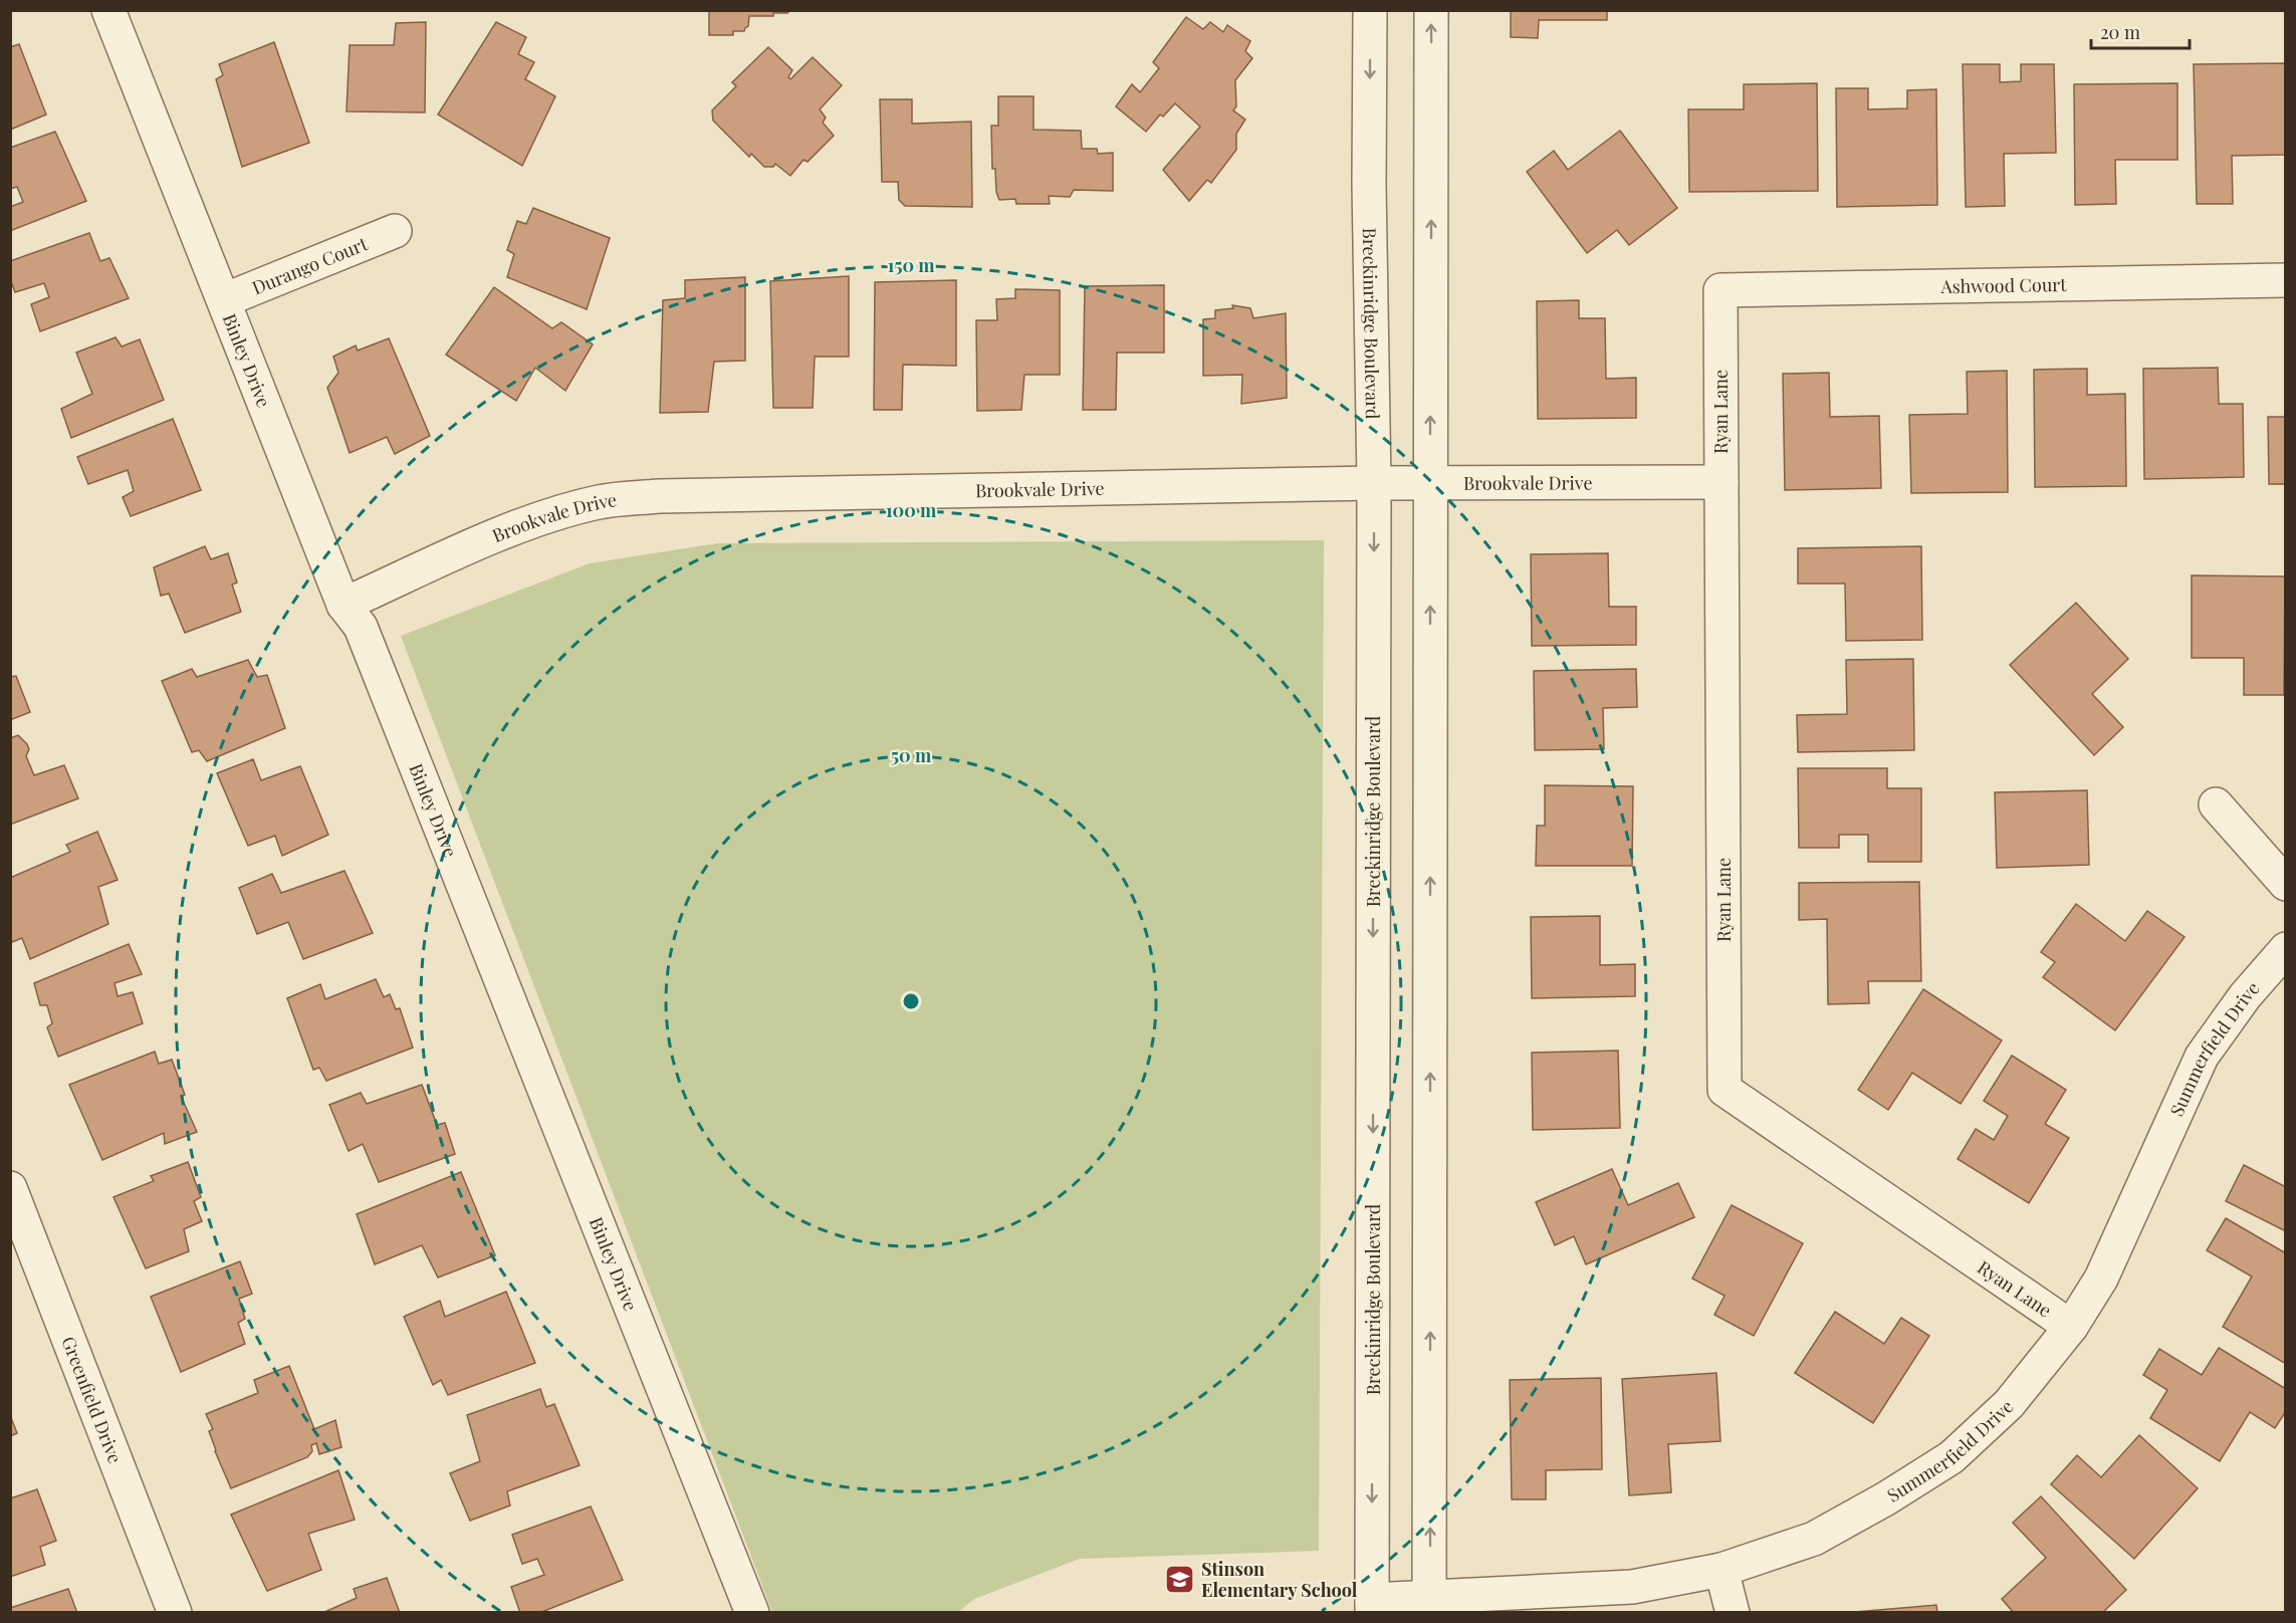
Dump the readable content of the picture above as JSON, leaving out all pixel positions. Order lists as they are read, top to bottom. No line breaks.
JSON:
{"streets":{"street":["Durango Court","Ashwood Court","Breckinridge Boulevard","Binley Drive","Ryan Lane","Brookvale Drive","Summerfield Drive","Greenfield Drive"]},"crossings":[["Durango Court","Binley Drive"],["Ashwood Court","Ryan Lane"],["Breckinridge Boulevard","Brookvale Drive"],["Breckinridge Boulevard","Summerfield Drive"],["Binley Drive","Brookvale Drive"],["Ryan Lane","Brookvale Drive"],["Ryan Lane","Summerfield Drive"]],"places":{"school or university":["Stinson Elementary School"]},"scale_bar":"20 m","rings":["150 m","100 m","50 m"]}
